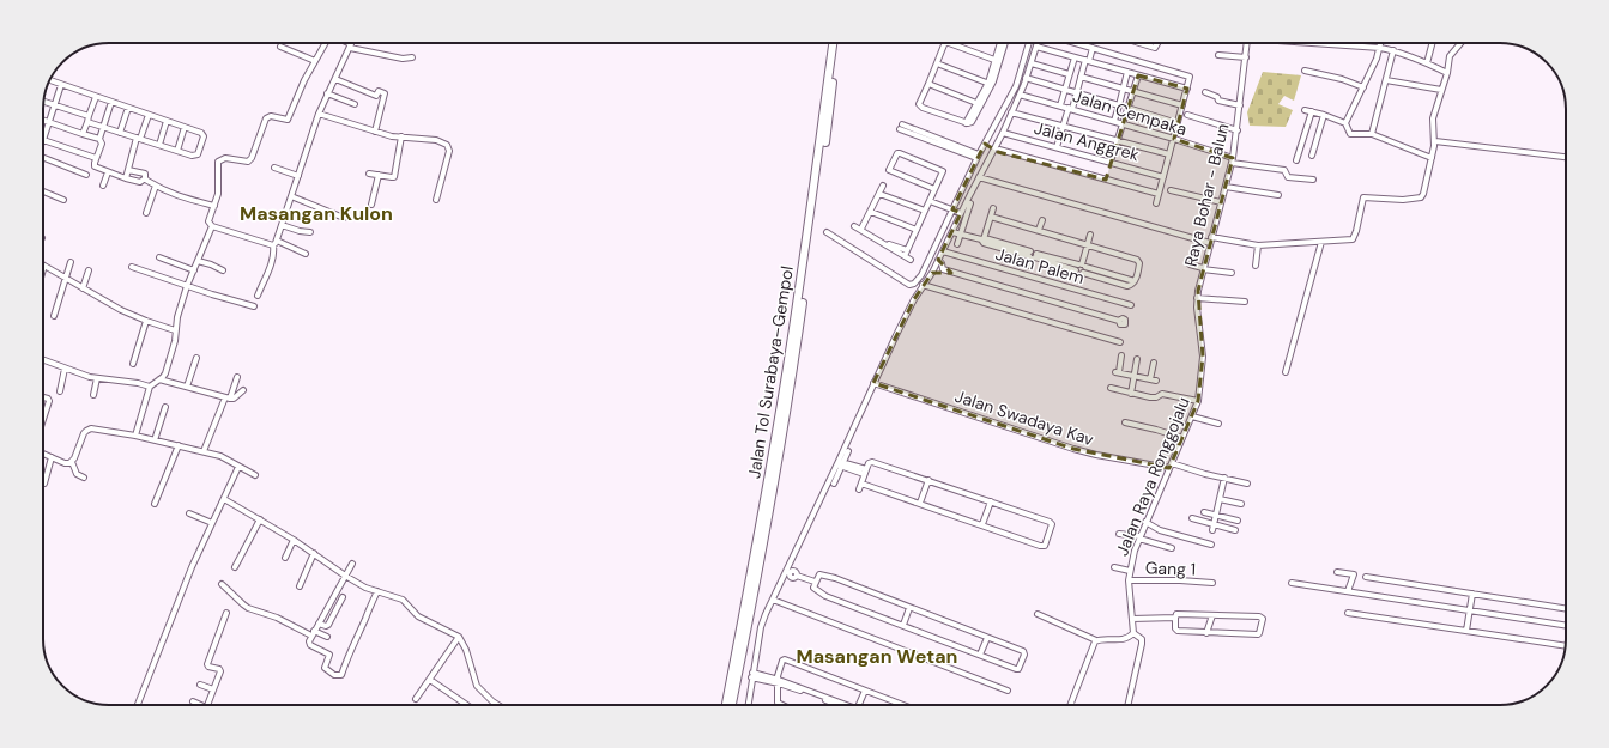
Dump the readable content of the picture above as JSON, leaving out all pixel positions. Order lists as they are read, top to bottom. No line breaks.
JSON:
{"streets":{"highway":["Jalan Tol Surabaya–Gempol"],"street":["Jalan Cempaka","Jalan Anggrek","Raya Bohar - Balun","Jalan Palem","Jalan Swadaya Kav","Jalan Raya Ronggojalu","Gang 1"]},"crossings":[["Jalan Cempaka","Raya Bohar - Balun"],["Raya Bohar - Balun","Jalan Raya Ronggojalu"],["Jalan Swadaya Kav","Jalan Raya Ronggojalu"],["Jalan Raya Ronggojalu","Gang 1"]],"districts":["Masangan Kulon","Masangan Wetan"]}
